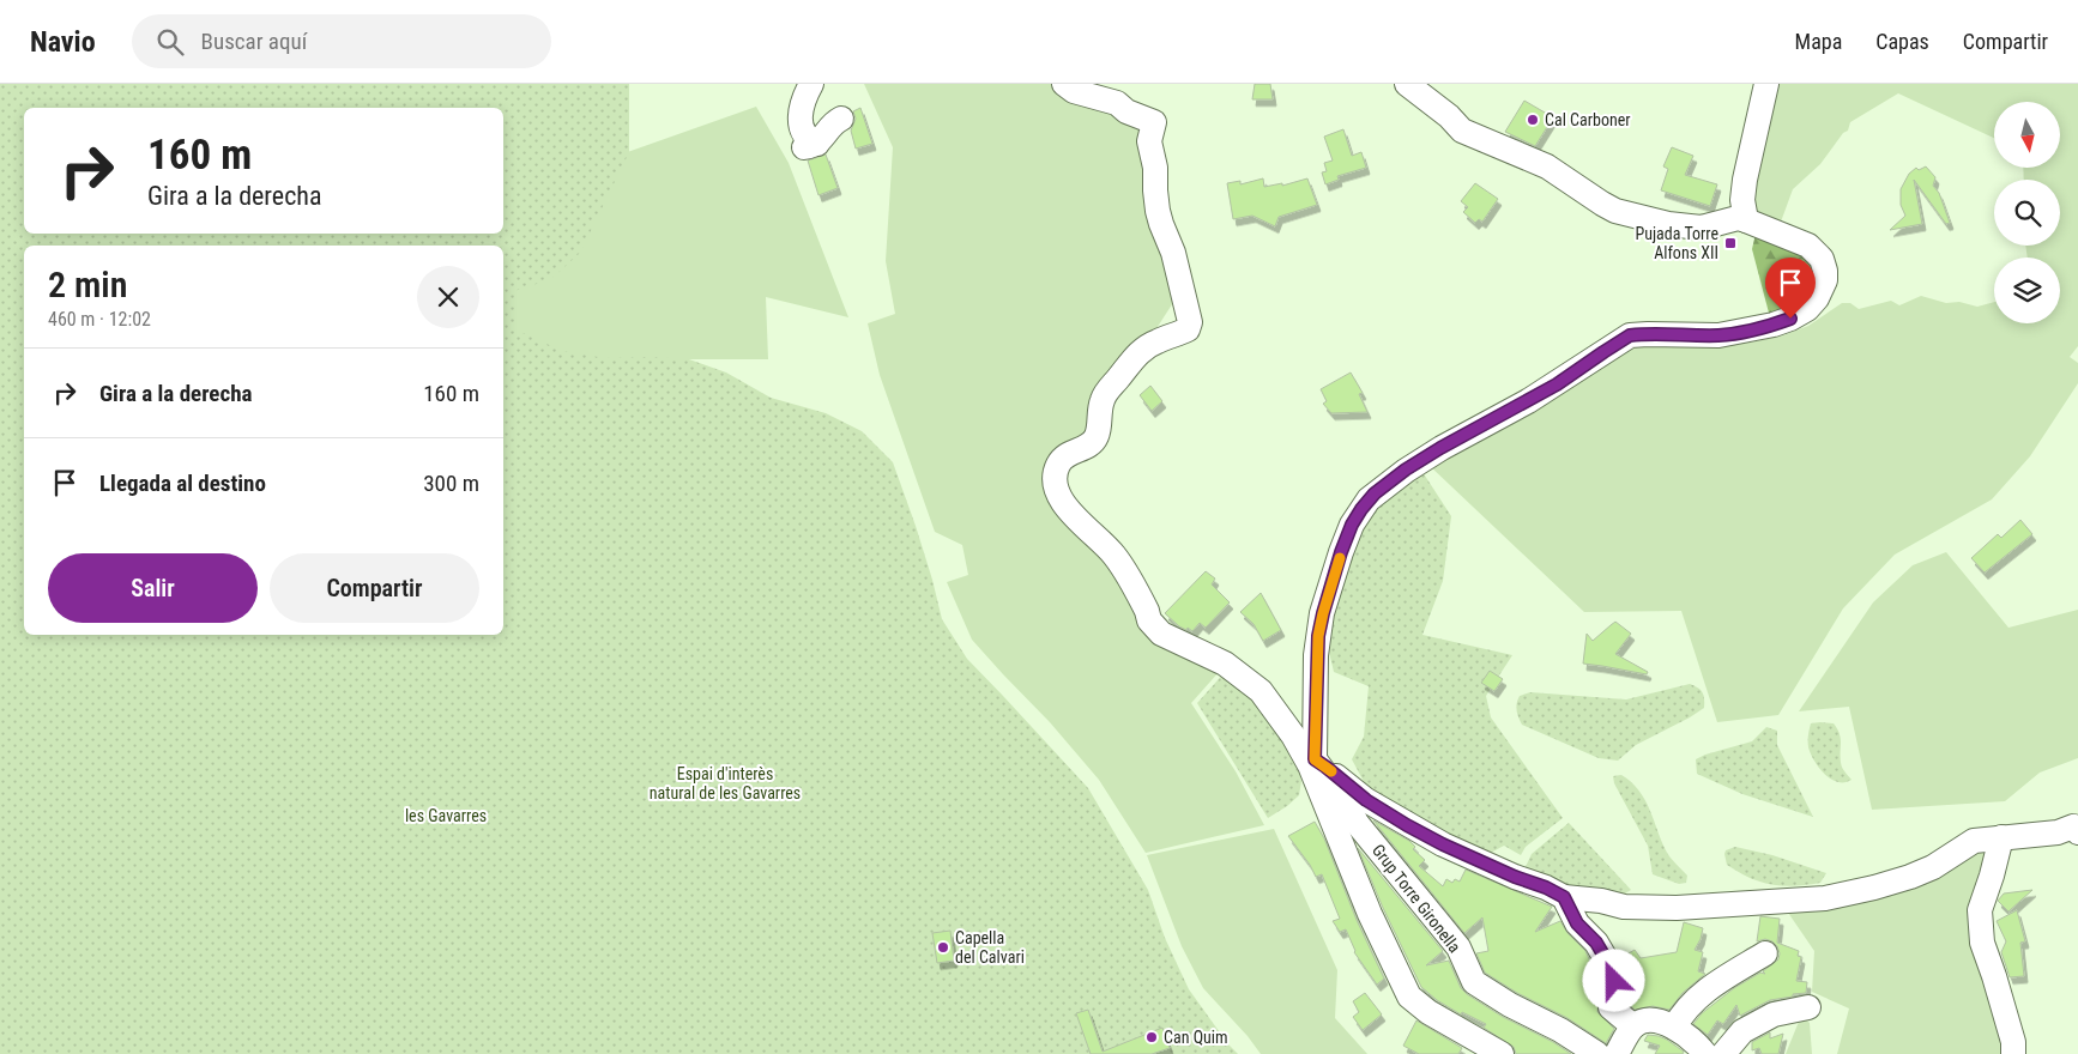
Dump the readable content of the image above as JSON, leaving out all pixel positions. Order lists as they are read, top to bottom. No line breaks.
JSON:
{"streets":{"street":["Grup Torre Gironella"]},"parks":["Espai d'interès natural de les Gavarres","les Gavarres"],"places":{"other":["Cal Carboner","Capella del Calvari","Can Quim"],"transit":["Pujada Torre Alfons XII"]},"north":"bottom","page":{"header":"Navio","search":"Buscar aquí","nav":["Mapa","Capas","Compartir"],"turn":["160 m","Gira a la derecha"],"heading":["2 min","460 m · 12:02"],"list":[{"name":"Gira a la derecha","value":"160 m"},{"name":"Llegada al destino","value":"300 m"}],"buttons":["Salir","Compartir"]}}
